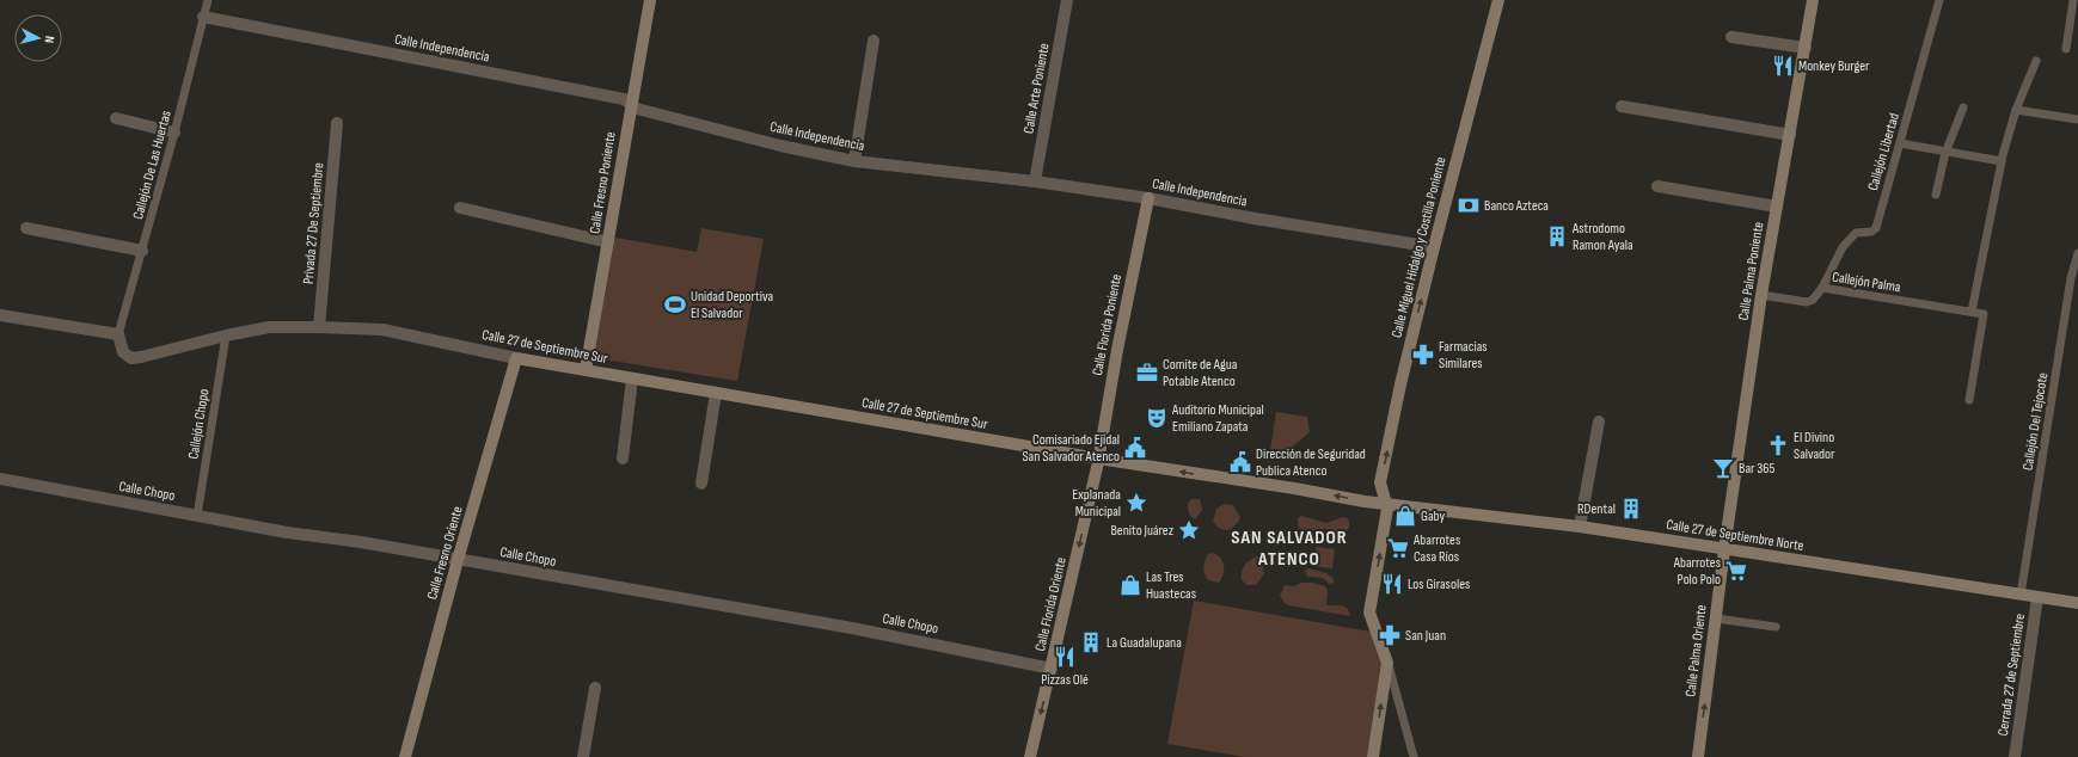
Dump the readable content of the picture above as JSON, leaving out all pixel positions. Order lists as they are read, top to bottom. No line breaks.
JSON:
{"streets":{"street":["Calle Independencia","Calle Arte Poniente","Calle Fresno Poniente","Privada 27 De Septiembre","Calle Miguel Hidalgo y Costilla Poniente","Calle Palma Poniente","Calle Florida Poniente","Calle 27 de Septiembre Sur","Calle Chopo","Calle 27 de Septiembre Norte","Calle Fresno Oriente","Calle Florida Oriente","Calle Palma Oriente","Cerrada 27 de Septiembre"],"lane":["Callejón Libertad","Callejón De Las Huertas","Callejón Palma","Callejón Del Tejocote","Callejón Chopo"]},"crossings":[["Calle Independencia","Calle Arte Poniente"],["Calle Independencia","Callejón De Las Huertas"],["Calle Independencia","Calle Fresno Poniente"],["Calle Independencia","Calle Miguel Hidalgo y Costilla Poniente"],["Calle Independencia","Calle Florida Poniente"],["Callejón Libertad","Callejón Palma"],["Callejón De Las Huertas","Calle 27 de Septiembre Sur"],["Calle Fresno Poniente","Calle 27 de Septiembre Sur"],["Privada 27 De Septiembre","Calle 27 de Septiembre Sur"],["Calle Miguel Hidalgo y Costilla Poniente","Calle 27 de Septiembre Sur"],["Calle Miguel Hidalgo y Costilla Poniente","Calle 27 de Septiembre Norte"],["Calle Palma Poniente","Callejón Palma"],["Calle Palma Poniente","Calle 27 de Septiembre Norte"],["Calle Palma Poniente","Calle Palma Oriente"],["Calle Florida Poniente","Calle 27 de Septiembre Sur"],["Calle Florida Poniente","Calle Florida Oriente"],["Calle 27 de Septiembre Sur","Callejón Chopo"],["Calle 27 de Septiembre Sur","Calle 27 de Septiembre Norte"],["Calle 27 de Septiembre Sur","Calle Fresno Oriente"],["Calle 27 de Septiembre Sur","Calle Florida Oriente"],["Callejón Del Tejocote","Calle 27 de Septiembre Norte"],["Callejón Chopo","Calle Chopo"],["Calle Chopo","Calle Fresno Oriente"],["Calle Chopo","Calle Florida Oriente"],["Calle 27 de Septiembre Norte","Calle Palma Oriente"],["Calle 27 de Septiembre Norte","Cerrada 27 de Septiembre"]],"one_way":["Calle Miguel Hidalgo y Costilla Poniente","Calle Florida Oriente","Calle Palma Oriente"],"districts":["SAN SALVADOR ATENCO"],"places":{"restaurant":["Monkey Burger","Los Girasoles","Pizzas Olé"],"bank":["Banco Azteca"],"building":["Astrodomo Ramon Ayala","RDental","La Guadalupana"],"sports":["Unidad Deportiva El Salvador"],"pharmacy":["Farmacias Similares","San Juan"],"office":["Comite de Agua Potable Atenco"],"theatre":["Auditorio Municipal Emiliano Zapata"],"church":["El Divino Salvador"],"public building":["Comisariado Ejidal San Salvador Atenco","Dirección de Seguridad Publica Atenco"],"bar":["Bar 365"],"place":["Explanada Municipal","Benito Juárez"],"shop":["Gaby","Las Tres Huastecas"],"supermarket":["Abarrotes Casa Ríos","Abarrotes Polo Polo"]},"north":"right"}
